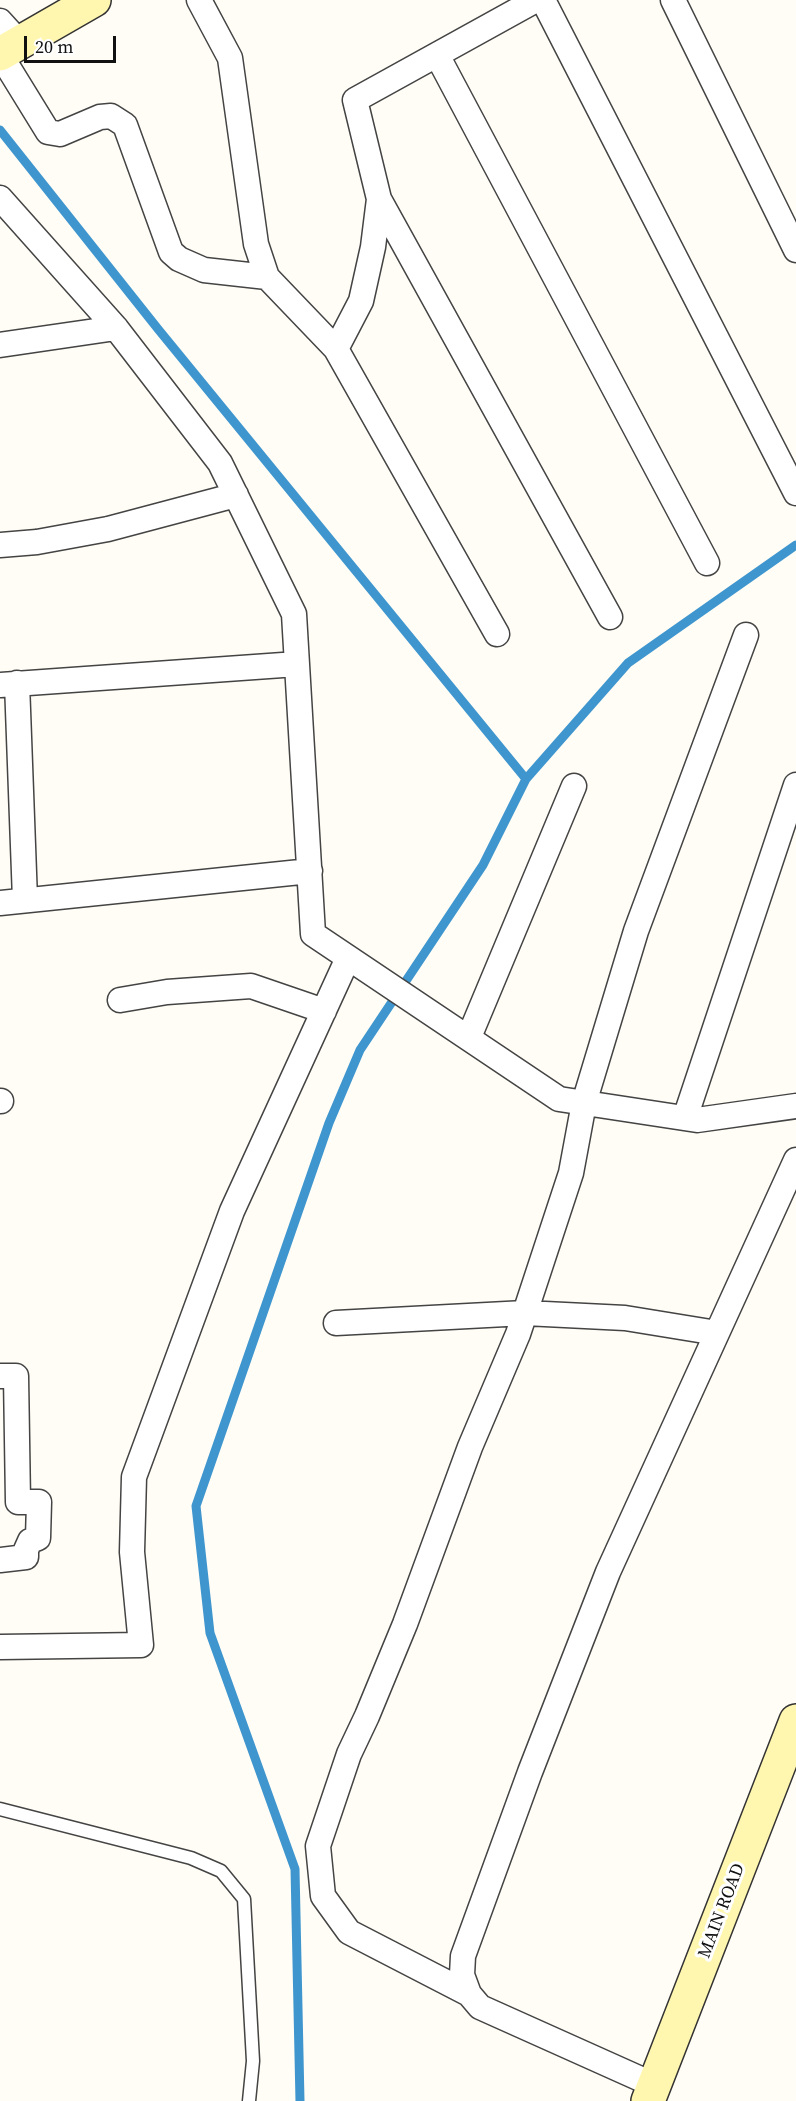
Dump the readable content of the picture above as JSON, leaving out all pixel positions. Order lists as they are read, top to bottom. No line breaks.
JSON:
{"streets":{"street":["MAIN ROAD"]},"scale_bar":"20 m"}
